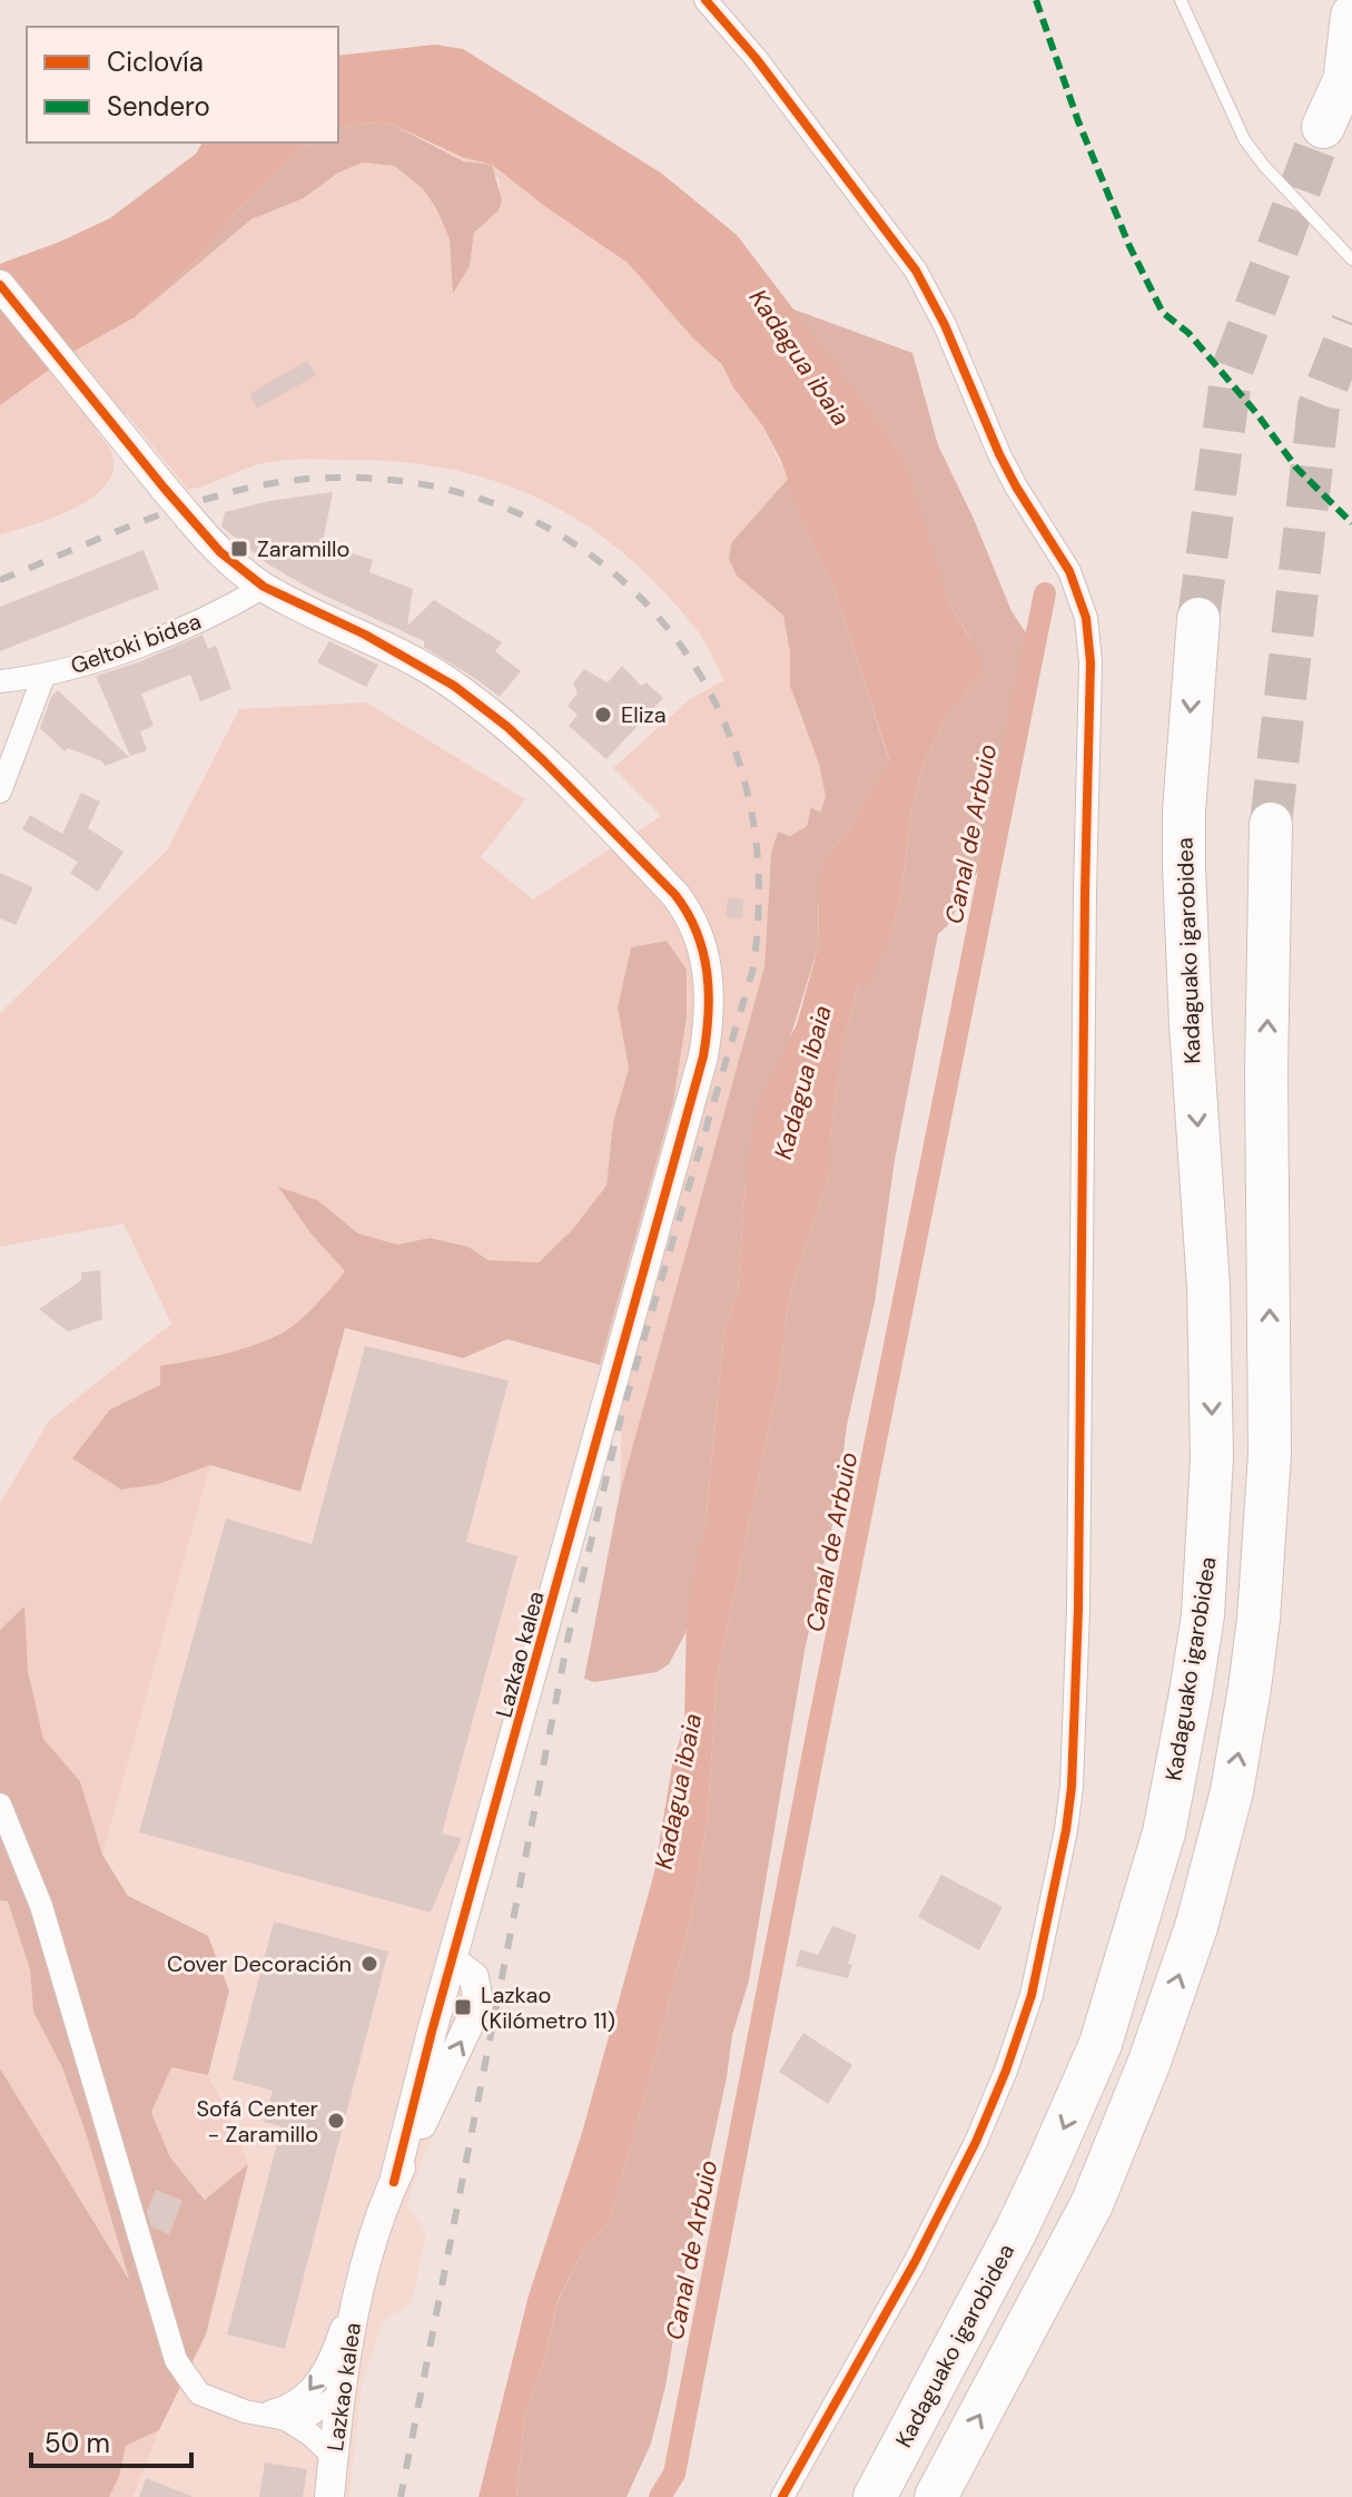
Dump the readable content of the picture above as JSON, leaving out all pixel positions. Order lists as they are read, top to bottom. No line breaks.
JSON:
{"streets":{"highway":["Kadaguako igarobidea"],"street":["Geltoki bidea","Lazkao kalea"]},"crossings":[["Geltoki bidea","Lazkao kalea"]],"water":["Kadagua ibaia","Canal de Arbuio"],"places":{"transit":["Zaramillo","Lazkao (Kilómetro 11)"],"other":["Eliza","Cover Decoración","Sofá Center - Zaramillo"]},"legend":["Ciclovía","Sendero"],"scale_bar":"50 m"}
